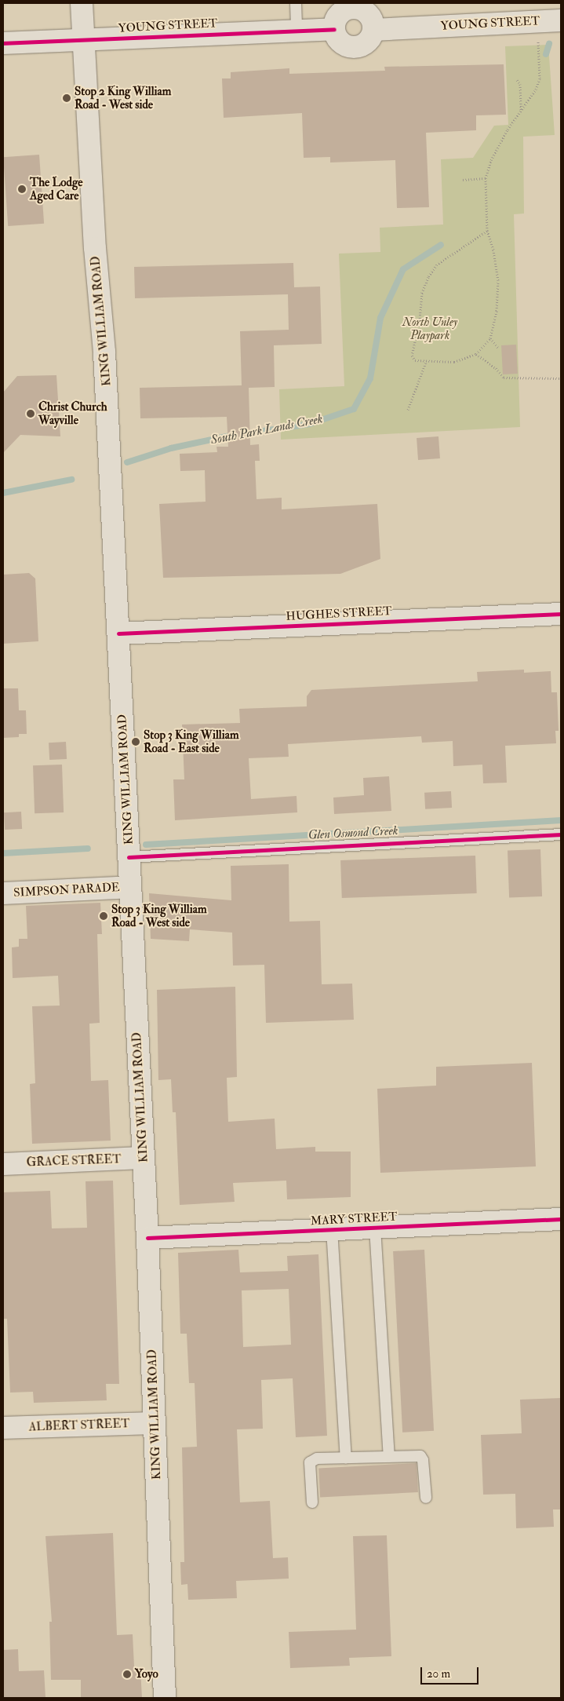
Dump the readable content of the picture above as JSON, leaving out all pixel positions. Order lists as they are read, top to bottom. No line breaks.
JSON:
{"streets":{"street":["YOUNG STREET","KING WILLIAM ROAD","HUGHES STREET","SIMPSON PARADE","GRACE STREET","MARY STREET","ALBERT STREET"]},"crossings":[["YOUNG STREET","KING WILLIAM ROAD"],["KING WILLIAM ROAD","HUGHES STREET"],["KING WILLIAM ROAD","SIMPSON PARADE"],["KING WILLIAM ROAD","GRACE STREET"],["KING WILLIAM ROAD","MARY STREET"],["KING WILLIAM ROAD","ALBERT STREET"]],"water":["South Park Lands Creek","Glen Osmond Creek"],"parks":["North Unley Playpark"],"places":["Stop 2 King William Road - West side","The Lodge Aged Care","Christ Church Wayville","Stop 3 King William Road - East side","Stop 3 King William Road - West side","Yoyo"],"scale_bar":"20 m"}
